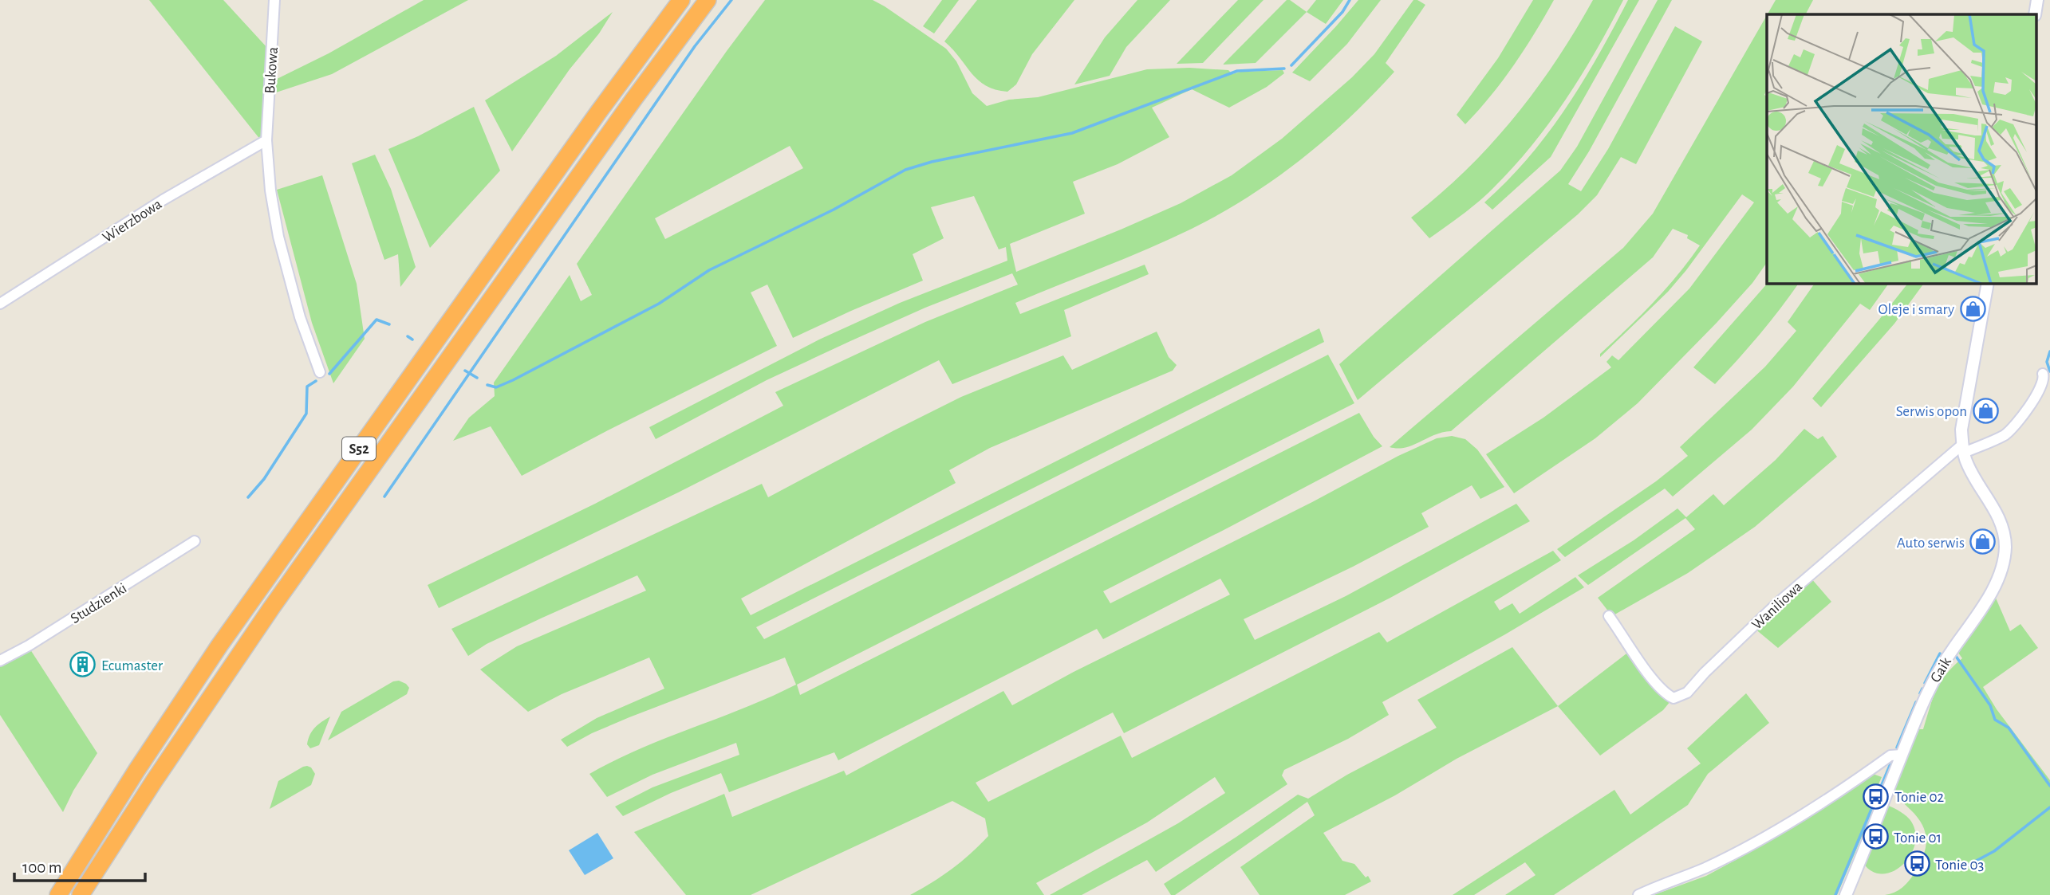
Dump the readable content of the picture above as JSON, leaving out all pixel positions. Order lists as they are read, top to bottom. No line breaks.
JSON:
{"streets":{"highway":["S52"],"street":["Bukowa","Wierzbowa","Studzienki","Waniliowa","Gaik"]},"crossings":[["Bukowa","Wierzbowa"],["Waniliowa","Gaik"]],"places":{"shop":["Oleje i smary","Serwis opon","Auto serwis"],"building":["Ecumaster"],"bus stop":["Tonie 02","Tonie 01","Tonie 03"]},"scale_bar":"100 m"}
